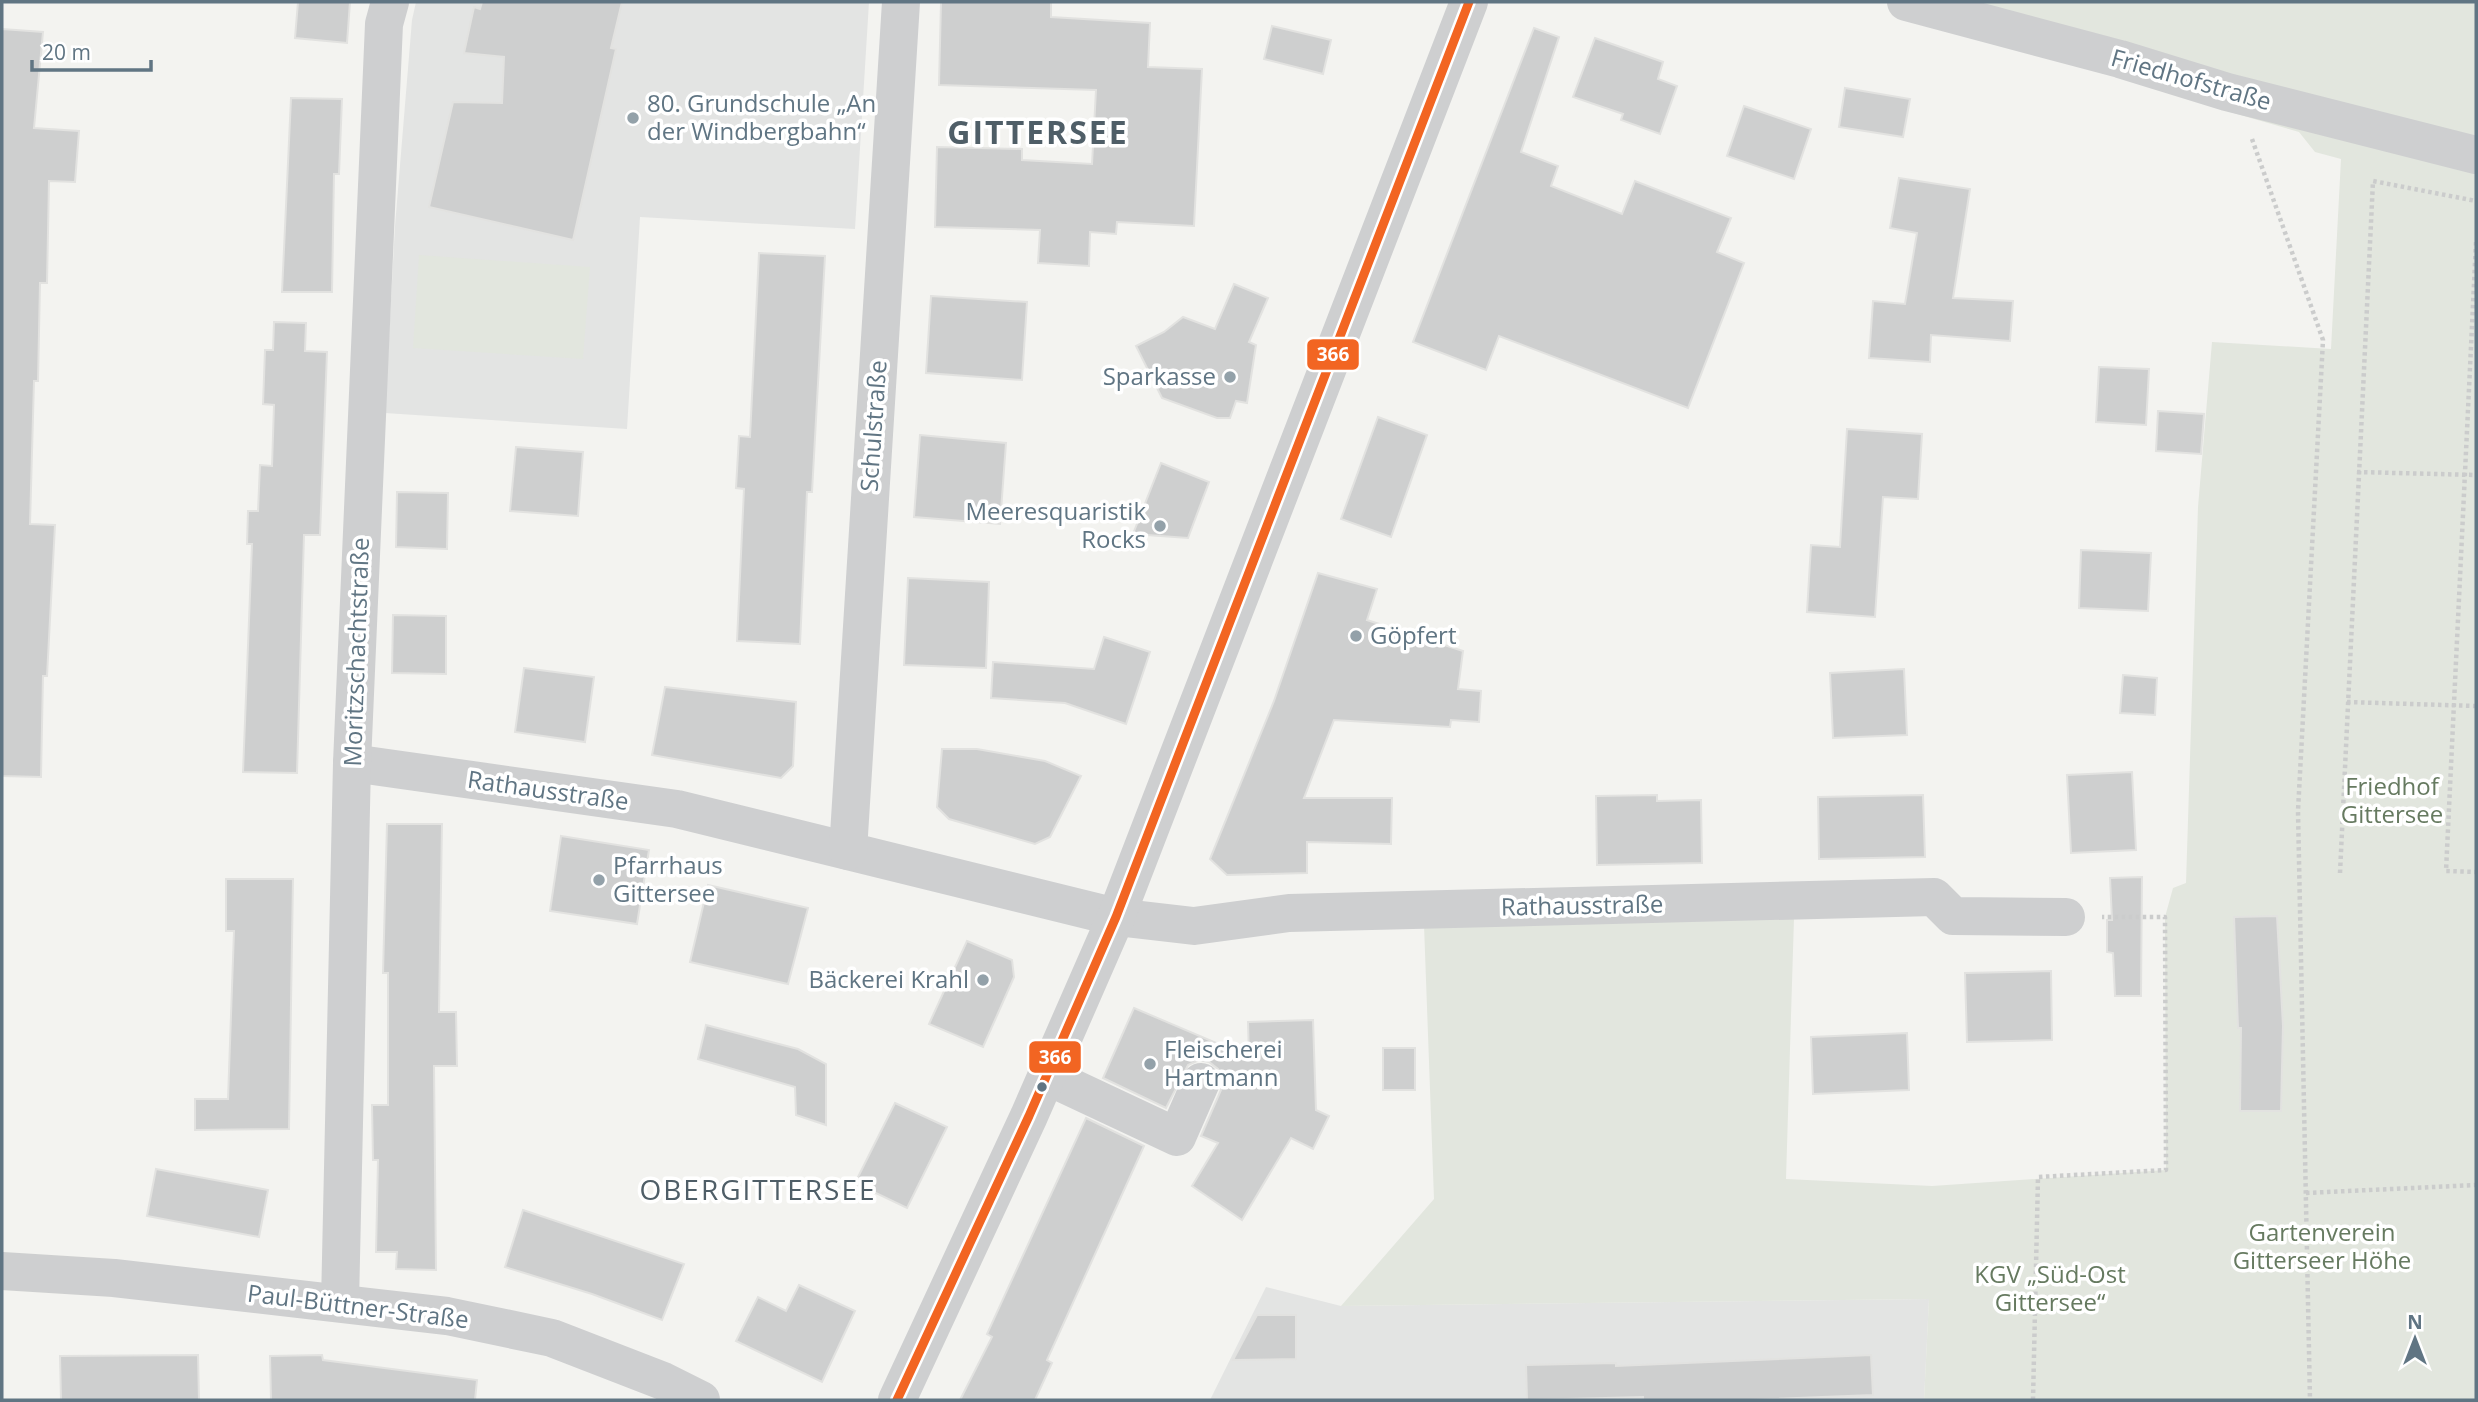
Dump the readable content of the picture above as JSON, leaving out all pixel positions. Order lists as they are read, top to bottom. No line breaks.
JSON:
{"streets":{"street":["Friedhofstraße","Schulstraße","Moritzschachtstraße","Rathausstraße","Paul-Büttner-Straße"]},"crossings":[["Schulstraße","Rathausstraße"],["Moritzschachtstraße","Rathausstraße"],["Moritzschachtstraße","Paul-Büttner-Straße"]],"districts":["GITTERSEE","OBERGITTERSEE"],"parks":["Friedhof Gittersee","Gartenverein Gitterseer Höhe","KGV „Süd-Ost Gittersee“"],"places":["80. Grundschule „An der Windbergbahn“","Sparkasse","Meeresquaristik Rocks","Göpfert","Pfarrhaus Gittersee","Bäckerei Krahl","Fleischerei Hartmann"],"lines":["transit line 366"],"scale_bar":"20 m","north":"top"}
